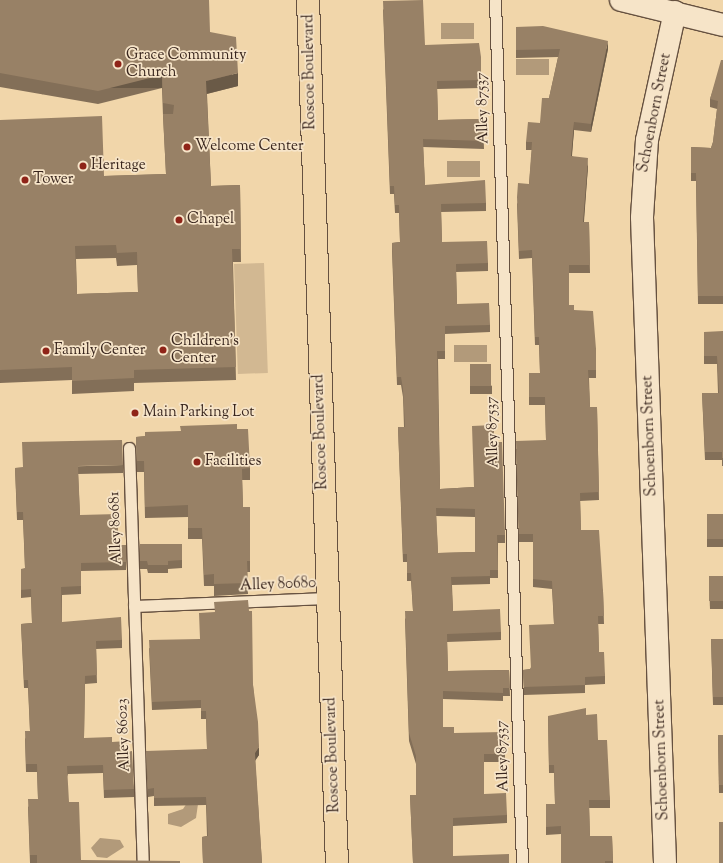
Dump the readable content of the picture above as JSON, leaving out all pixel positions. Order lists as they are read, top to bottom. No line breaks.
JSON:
{"streets":{"main road":["Roscoe Boulevard"],"street":["Schoenborn Street"],"lane":["Alley 87537","Alley 80681","Alley 80680","Alley 86023"]},"crossings":[["Roscoe Boulevard","Alley 80680"],["Alley 80681","Alley 80680"],["Alley 80681","Alley 86023"],["Alley 80680","Alley 86023"]],"places":["Grace Community Church","Welcome Center","Heritage","Tower","Chapel","Children's Center","Family Center","Main Parking Lot","Facilities"]}
